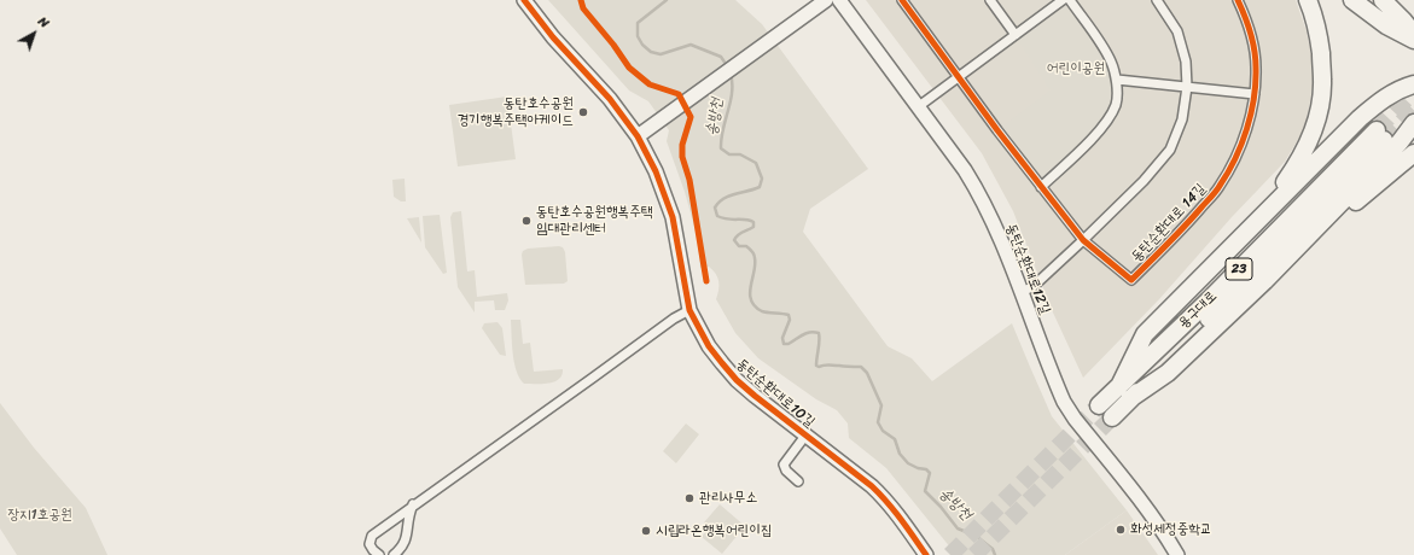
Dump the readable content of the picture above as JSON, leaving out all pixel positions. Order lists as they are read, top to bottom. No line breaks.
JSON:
{"streets":{"highway":["23","용구대로"],"street":["동탄순환대로 14길","동탄순환대로12길","동탄순환대로10길"]},"water":["송방천"],"parks":["어린이공원","장지1호공원"],"places":["동탄호수공원 경기행복주택아케이드","동탄호수공원행복주택 임대관리센터","관리사무소","화성세정중학교","시립라온행복어린이집"],"north":"top right"}
